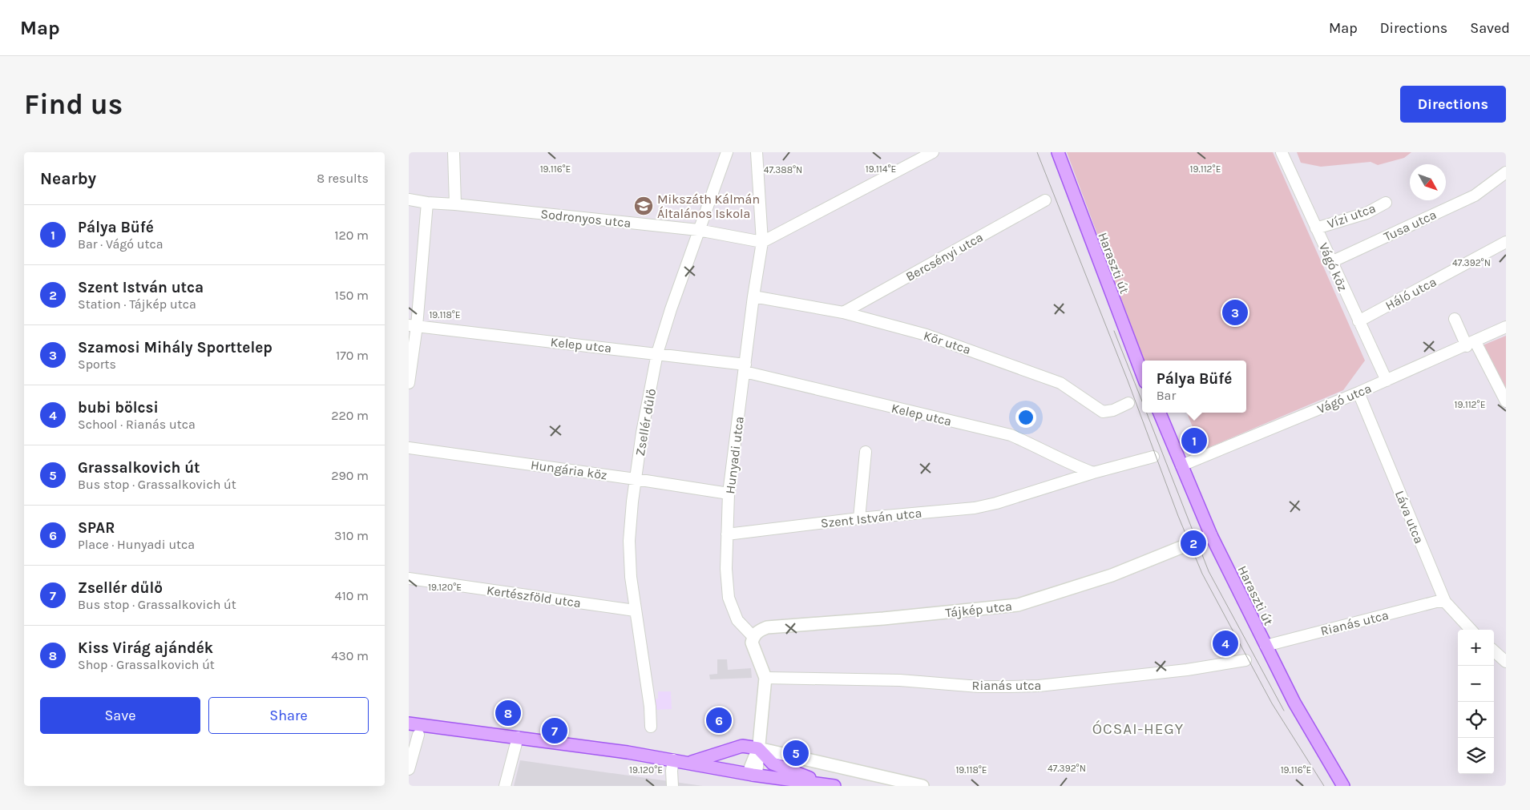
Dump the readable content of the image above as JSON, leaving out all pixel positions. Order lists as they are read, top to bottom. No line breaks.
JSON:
{"streets":{"main road":["Haraszti út"],"street":["Vízi utca","Sodronyos utca","Tusa utca","Bercsényi utca","Vágó köz","Háló utca","Kör utca","Kelep utca","Vágó utca","Zsellér dűlő","Hunyadi utca","Hungária köz","Láva utca","Szent István utca","Kertészföld utca","Tájkép utca","Rianás utca"]},"crossings":[["Vízi utca","Vágó köz"],["Sodronyos utca","Zsellér dűlő"],["Sodronyos utca","Hunyadi utca"],["Tusa utca","Vágó köz"],["Bercsényi utca","Kör utca"],["Haraszti út","Vágó utca"],["Haraszti út","Tájkép utca"],["Haraszti út","Rianás utca"],["Vágó köz","Háló utca"],["Vágó köz","Vágó utca"],["Kör utca","Hunyadi utca"],["Kelep utca","Zsellér dűlő"],["Kelep utca","Hunyadi utca"],["Kelep utca","Szent István utca"],["Vágó utca","Láva utca"],["Zsellér dűlő","Hungária köz"],["Zsellér dűlő","Kertészföld utca"],["Hunyadi utca","Hungária köz"],["Hunyadi utca","Szent István utca"],["Hunyadi utca","Tájkép utca"],["Láva utca","Rianás utca"]],"districts":["ÓCSAI-HEGY"],"places":{"school or university":["Mikszáth Kálmán Általános Iskola"]},"north":"bottom right","page":{"header":"Map","nav":["Map","Directions","Saved"],"buttons":["Directions",["Save","Share"]],"title":"Find us","heading":["Nearby","8 results"],"list":[{"mark":"1","name":"Pálya Büfé","note":"Bar · Vágó utca","value":"120 m"},{"mark":"2","name":"Szent István utca","note":"Station · Tájkép utca","value":"150 m"},{"mark":"3","name":"Szamosi Mihály Sporttelep","note":"Sports","value":"170 m"},{"mark":"4","name":"bubi bölcsi","note":"School · Rianás utca","value":"220 m"},{"mark":"5","name":"Grassalkovich út","note":"Bus stop · Grassalkovich út","value":"290 m"},{"mark":"6","name":"SPAR","note":"Place · Hunyadi utca","value":"310 m"},{"mark":"7","name":"Zsellér dűlő","note":"Bus stop · Grassalkovich út","value":"410 m"},{"mark":"8","name":"Kiss Virág ajándék","note":"Shop · Grassalkovich út","value":"430 m"}],"pins":["3","1","2","4","8","6","7","5"],"popup":["Pálya Büfé","Bar"],"map_buttons":["+","−"]},"coordinates":["19.116°E","19.114°E","19.112°E","47.388°N","47.392°N","19.118°E","19.120°E"]}
